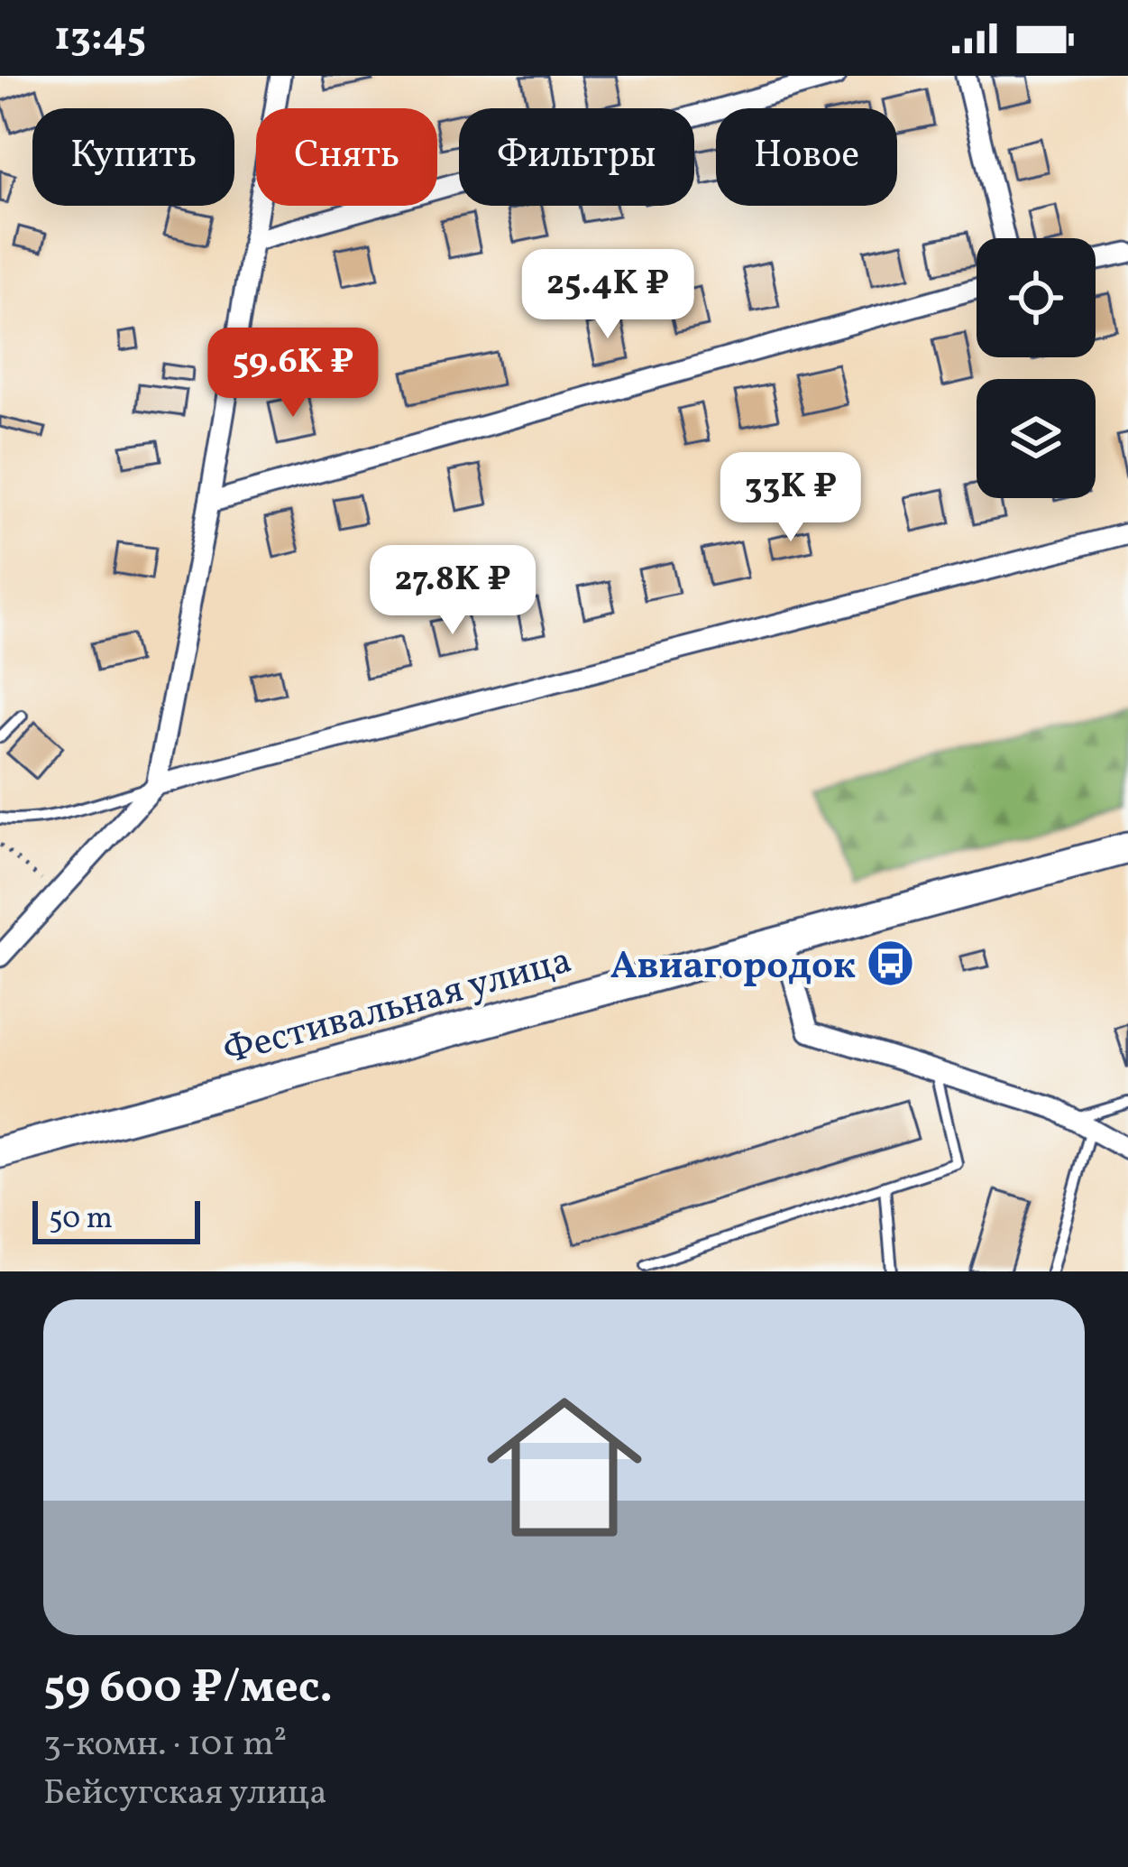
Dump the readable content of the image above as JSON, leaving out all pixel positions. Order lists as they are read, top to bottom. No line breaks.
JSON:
{"streets":{"main road":["Фестивальная улица"]},"places":{"bus stop":["Авиагородок"]},"scale_bar":"50 m","page":{"status":"13:45","chip":["Купить","Снять","Фильтры","Новое"],"price":["25.4K ₽","59.6K ₽","33K ₽","27.8K ₽"],"scale":"50 m","list":[{"name":"59 600 ₽/мес.","note":"3-комн. · 101 m² · Бейсугская улица"}]}}
